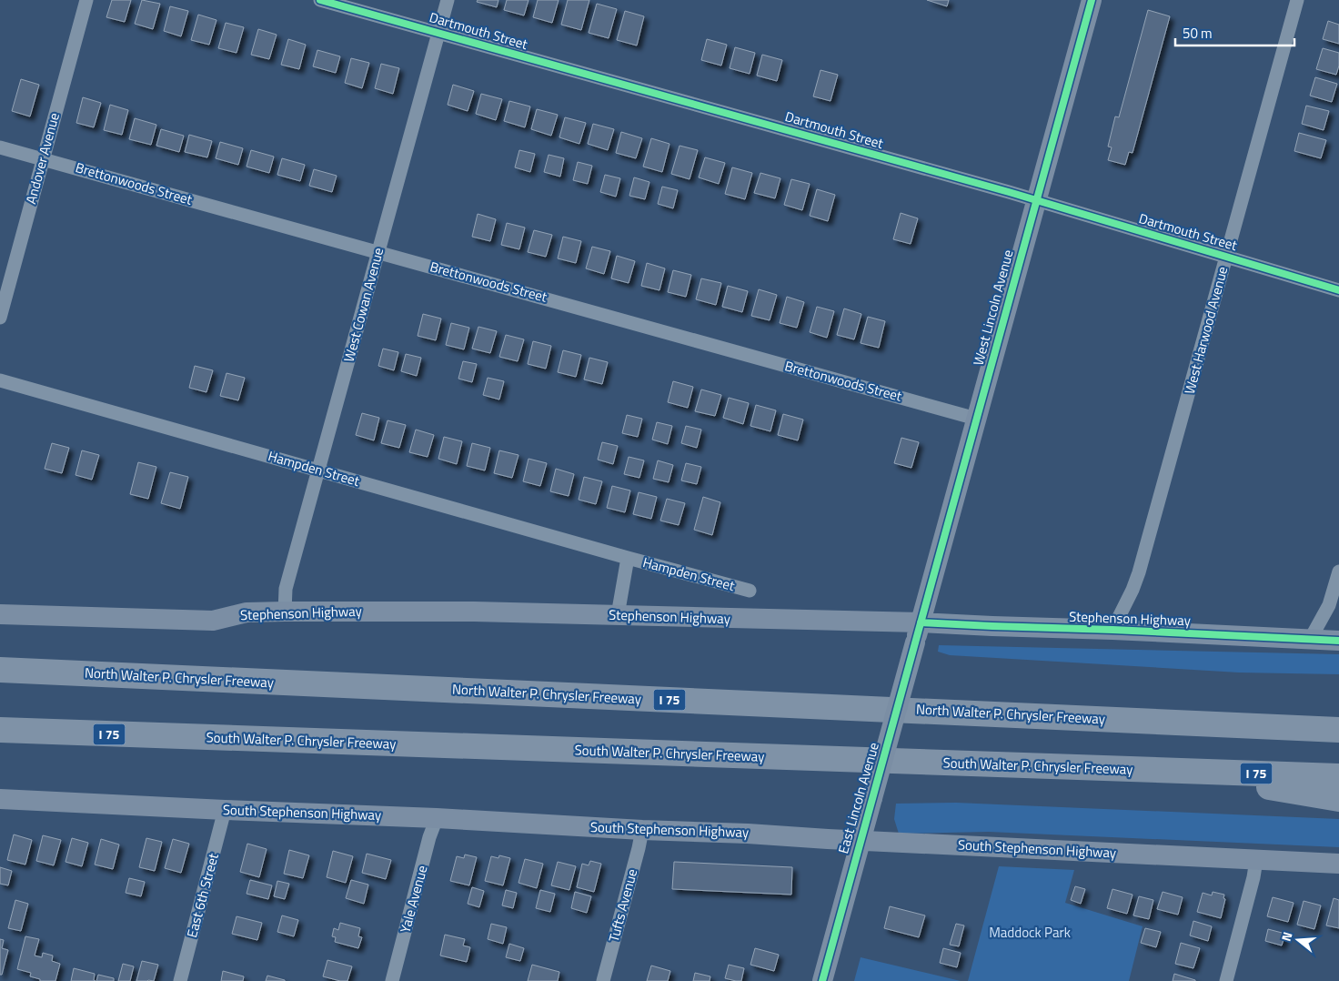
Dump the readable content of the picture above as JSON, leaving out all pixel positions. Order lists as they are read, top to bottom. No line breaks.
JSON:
{"streets":{"highway":["North Walter P. Chrysler Freeway","I 75","South Walter P. Chrysler Freeway"],"main road":["West Lincoln Avenue","Stephenson Highway","East Lincoln Avenue","South Stephenson Highway"],"street":["Dartmouth Street","Andover Avenue","Brettonwoods Street","West Cowan Avenue","West Harwood Avenue","Hampden Street","East 6th Street","Yale Avenue","Tufts Avenue"]},"crossings":[["Dartmouth Street","West Cowan Avenue"],["Dartmouth Street","West Lincoln Avenue"],["Dartmouth Street","West Harwood Avenue"],["Andover Avenue","Brettonwoods Street"],["Brettonwoods Street","West Cowan Avenue"],["Brettonwoods Street","West Lincoln Avenue"],["West Cowan Avenue","Hampden Street"],["West Cowan Avenue","Stephenson Highway"],["West Lincoln Avenue","Stephenson Highway"],["West Lincoln Avenue","East Lincoln Avenue"],["West Harwood Avenue","Stephenson Highway"],["Hampden Street","Stephenson Highway"],["Stephenson Highway","East Lincoln Avenue"],["East Lincoln Avenue","South Stephenson Highway"],["South Stephenson Highway","East 6th Street"],["South Stephenson Highway","Yale Avenue"],["South Stephenson Highway","Tufts Avenue"]],"parks":["Maddock Park"],"scale_bar":"50 m","north":"left"}
